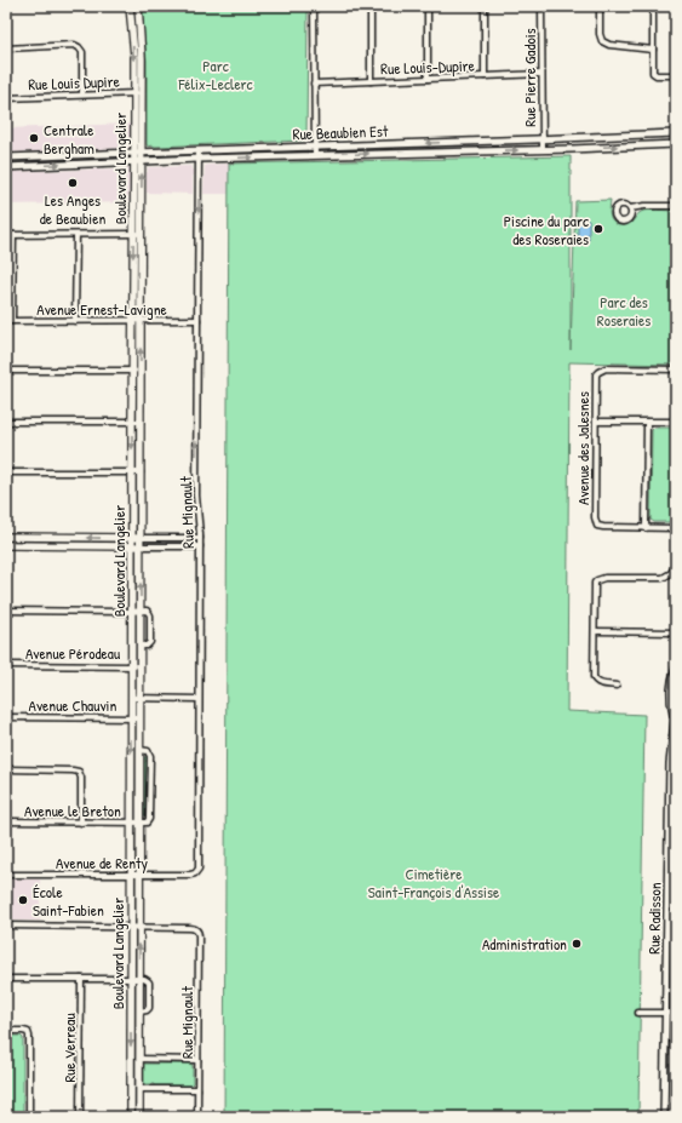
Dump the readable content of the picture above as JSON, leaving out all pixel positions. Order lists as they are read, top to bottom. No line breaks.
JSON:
{"streets":{"main road":["Boulevard Langelier"],"street":["Rue Louis-Dupire","Rue Pierre Gadois","Rue Louis Dupire","Rue Beaubien Est","Avenue Ernest-Lavigne","Avenue des Jalesnes","Rue Mignault","Avenue Pérodeau","Avenue Chauvin","Avenue le Breton","Avenue de Renty","Rue Radisson","Rue Verreau"]},"crossings":[["Rue Louis-Dupire","Rue Pierre Gadois"],["Rue Pierre Gadois","Rue Beaubien Est"],["Rue Louis Dupire","Boulevard Langelier"],["Rue Beaubien Est","Boulevard Langelier"],["Rue Beaubien Est","Rue Mignault"],["Boulevard Langelier","Avenue Ernest-Lavigne"],["Boulevard Langelier","Rue Mignault"],["Boulevard Langelier","Avenue Pérodeau"],["Boulevard Langelier","Avenue Chauvin"],["Boulevard Langelier","Avenue le Breton"],["Boulevard Langelier","Avenue de Renty"],["Avenue Ernest-Lavigne","Rue Mignault"],["Rue Mignault","Avenue Chauvin"],["Rue Mignault","Avenue de Renty"]],"parks":["Parc Félix-Leclerc","Parc des Roseraies","Cimetière Saint-François d'Assise"],"places":["Centrale Bergham","Les Anges de Beaubien","Piscine du parc des Roseraies","École Saint-Fabien","Administration"]}
